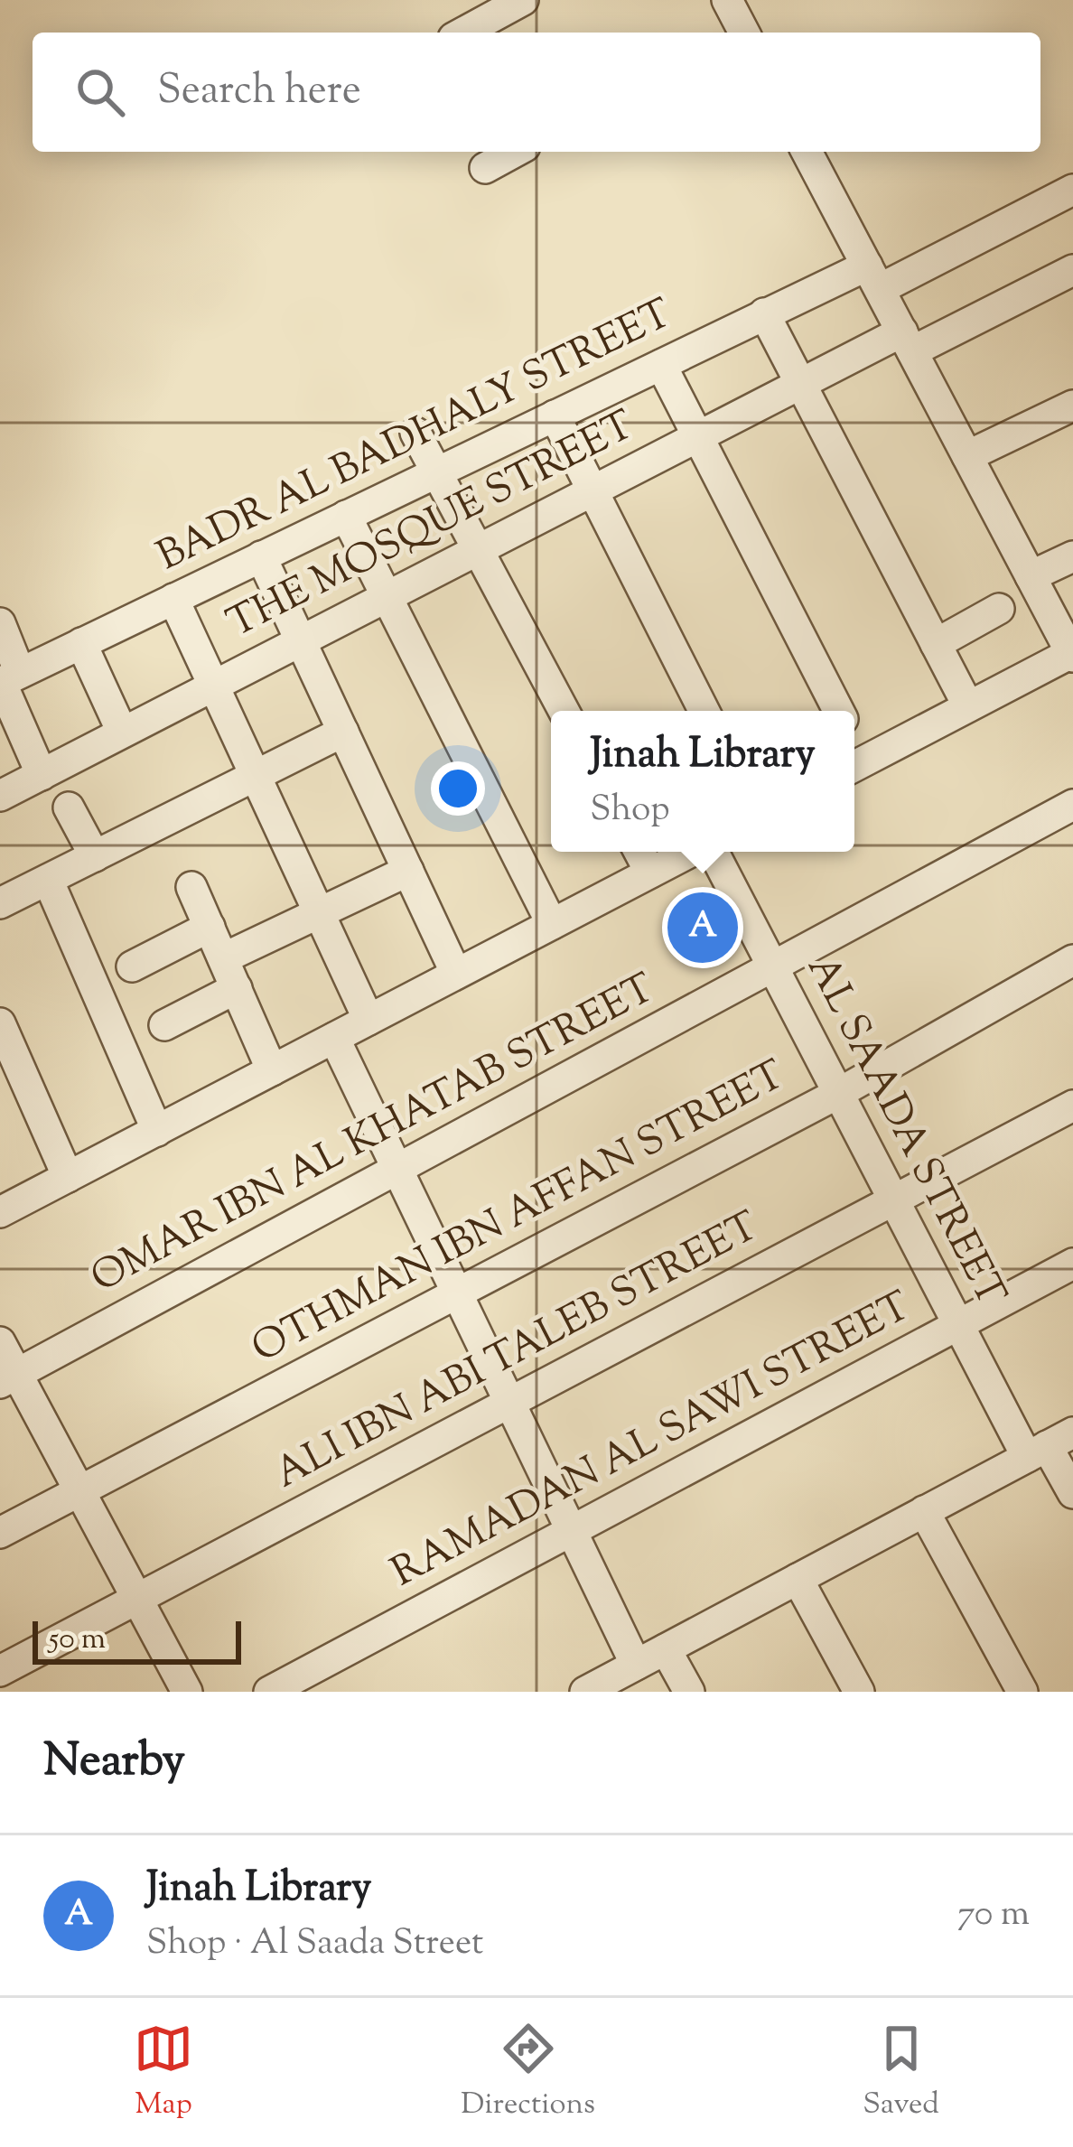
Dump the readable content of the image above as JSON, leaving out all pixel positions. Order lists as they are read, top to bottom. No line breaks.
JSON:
{"streets":{"street":["BADR AL BADHALY STREET","THE MOSQUE STREET","AL SAADA STREET","OMAR IBN AL KHATAB STREET","OTHMAN IBN AFFAN STREET","ALI IBN ABI TALEB STREET","RAMADAN AL SAWI STREET"]},"crossings":[["AL SAADA STREET","OMAR IBN AL KHATAB STREET"],["AL SAADA STREET","OTHMAN IBN AFFAN STREET"],["AL SAADA STREET","ALI IBN ABI TALEB STREET"],["AL SAADA STREET","RAMADAN AL SAWI STREET"]],"scale_bar":"50 m","page":{"search":"Search here","popup":["Jinah Library","Shop"],"pins":"A","scale":"50 m","heading":"Nearby","list":[{"mark":"A","name":"Jinah Library","note":"Shop · Al Saada Street","value":"70 m"}],"nav":["Map","Directions","Saved"]}}
